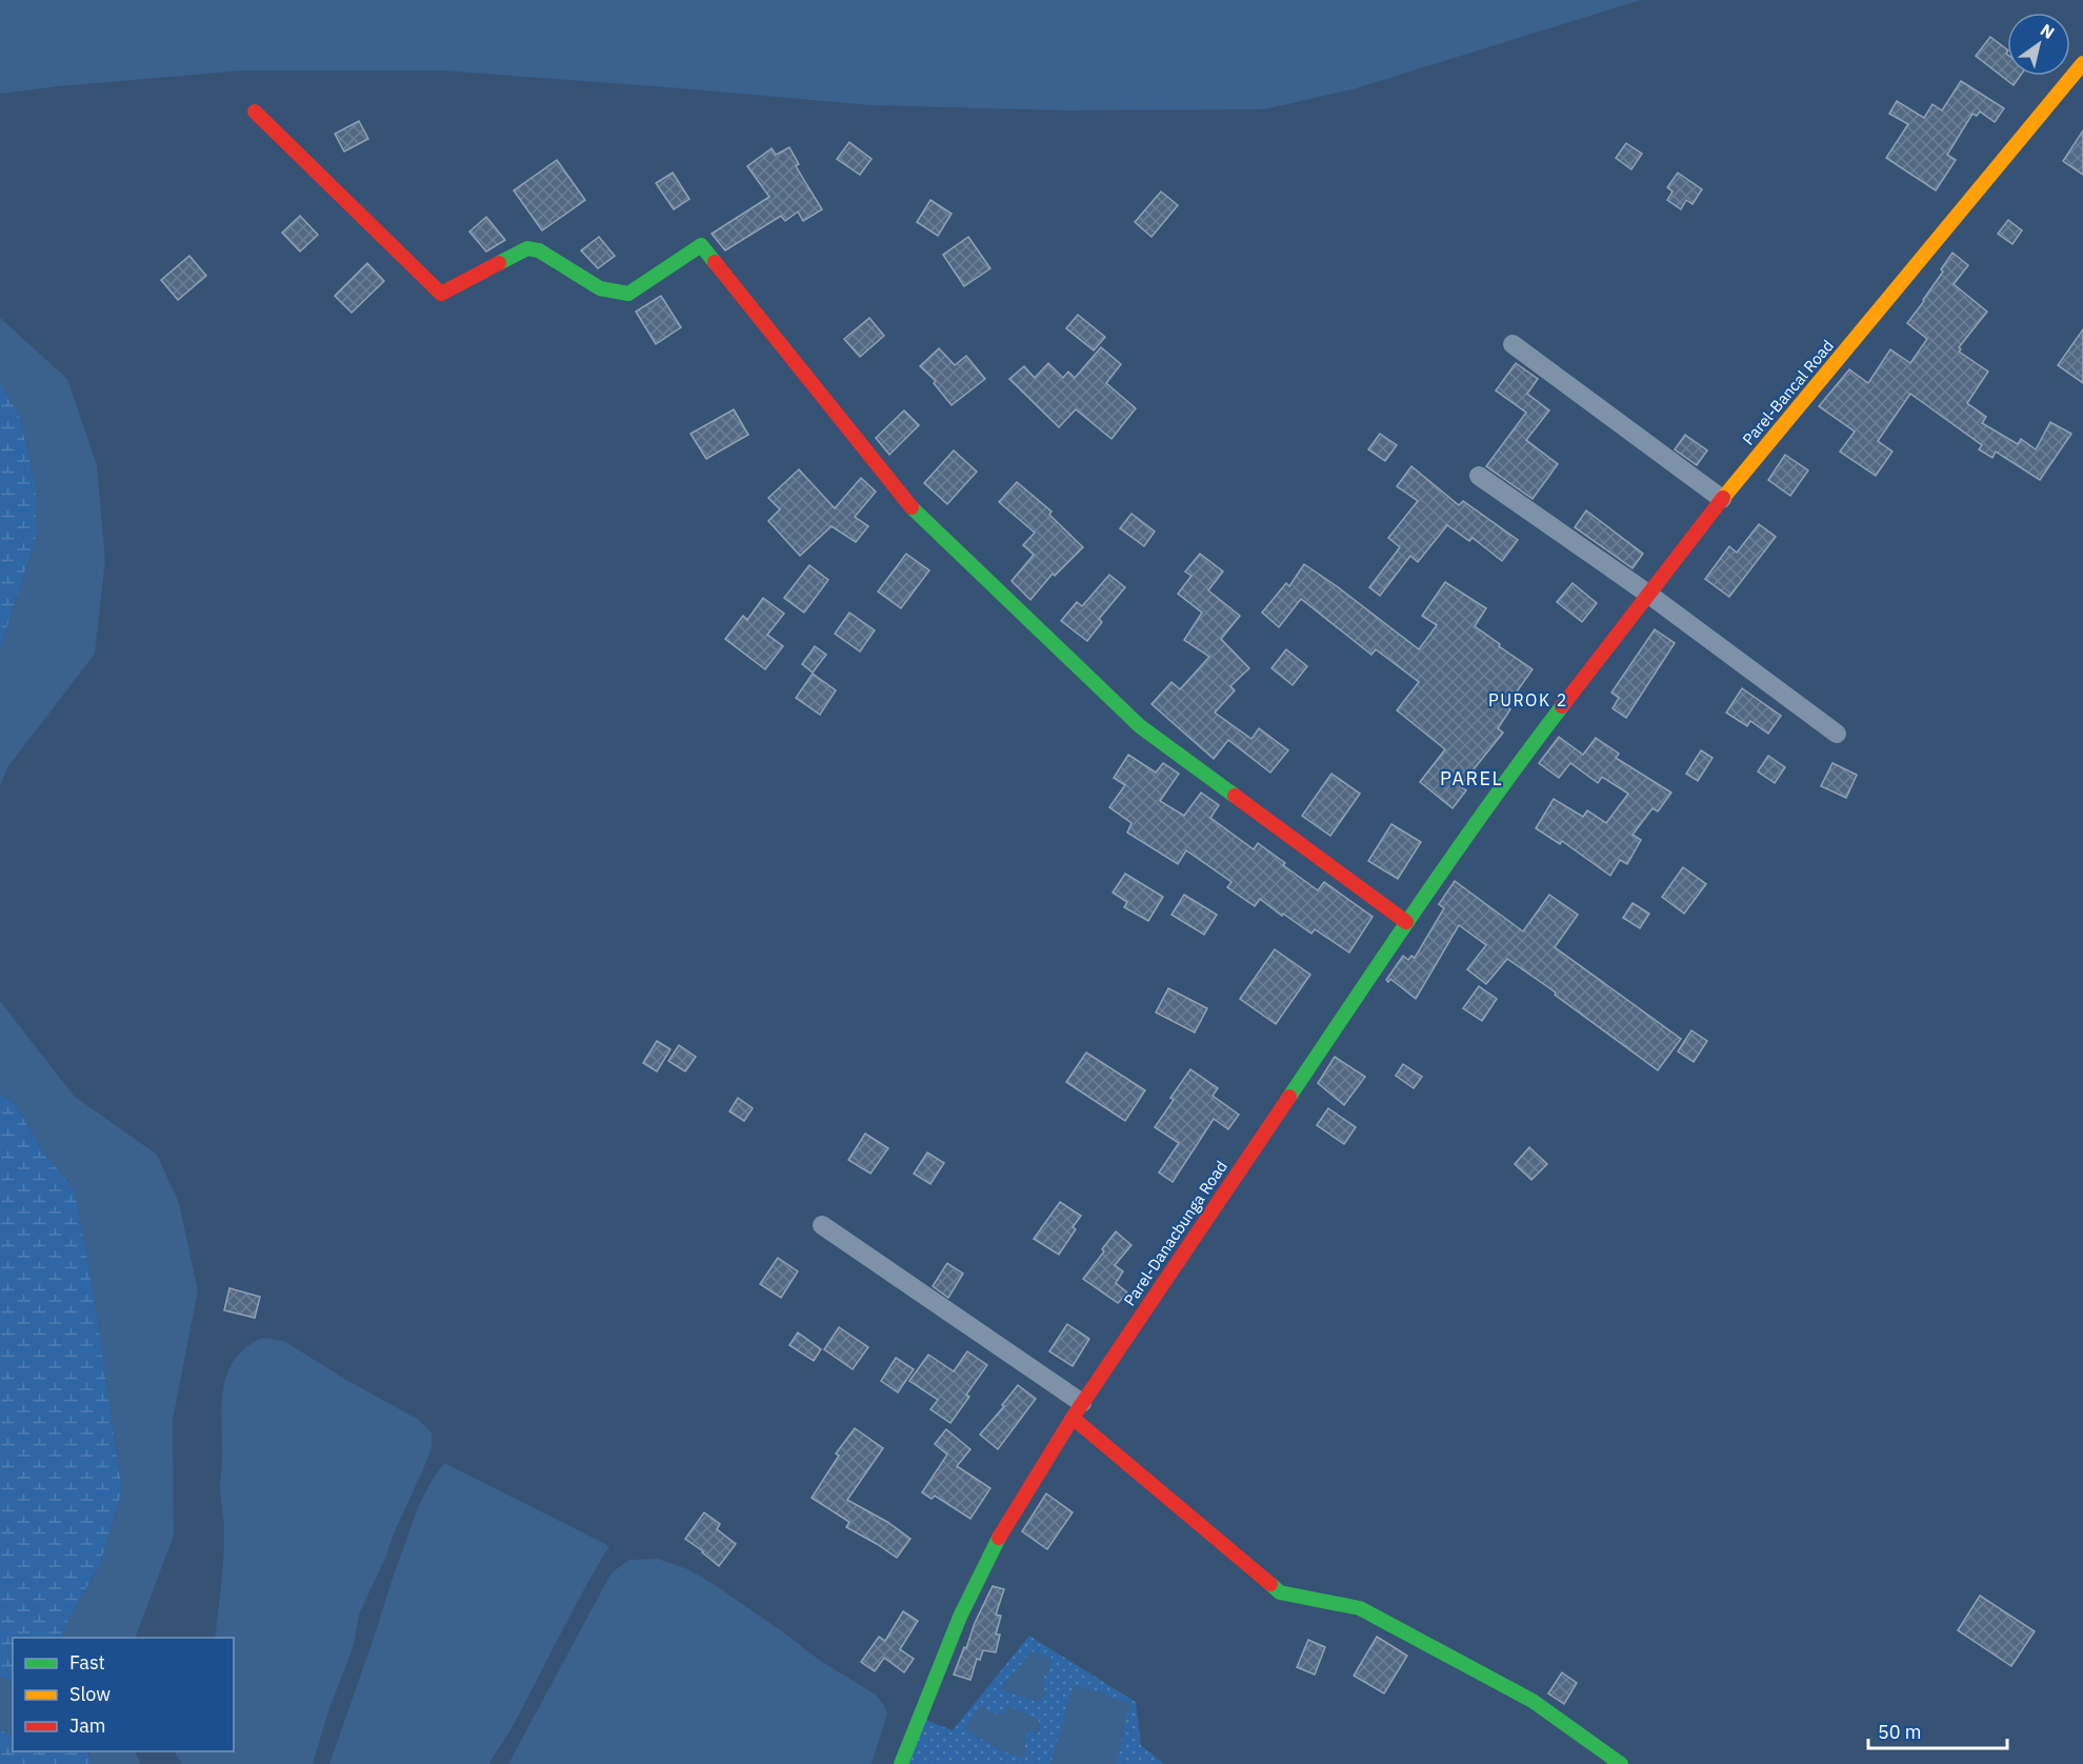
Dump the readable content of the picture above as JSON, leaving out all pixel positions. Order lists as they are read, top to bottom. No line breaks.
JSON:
{"streets":{"street":["Parel-Bancal Road","Parel-Danacbunga Road"]},"crossings":[["Parel-Bancal Road","Parel-Danacbunga Road"]],"districts":["PUROK 2","PAREL"],"legend":["Fast","Slow","Jam"],"scale_bar":"50 m","north":"top right"}
